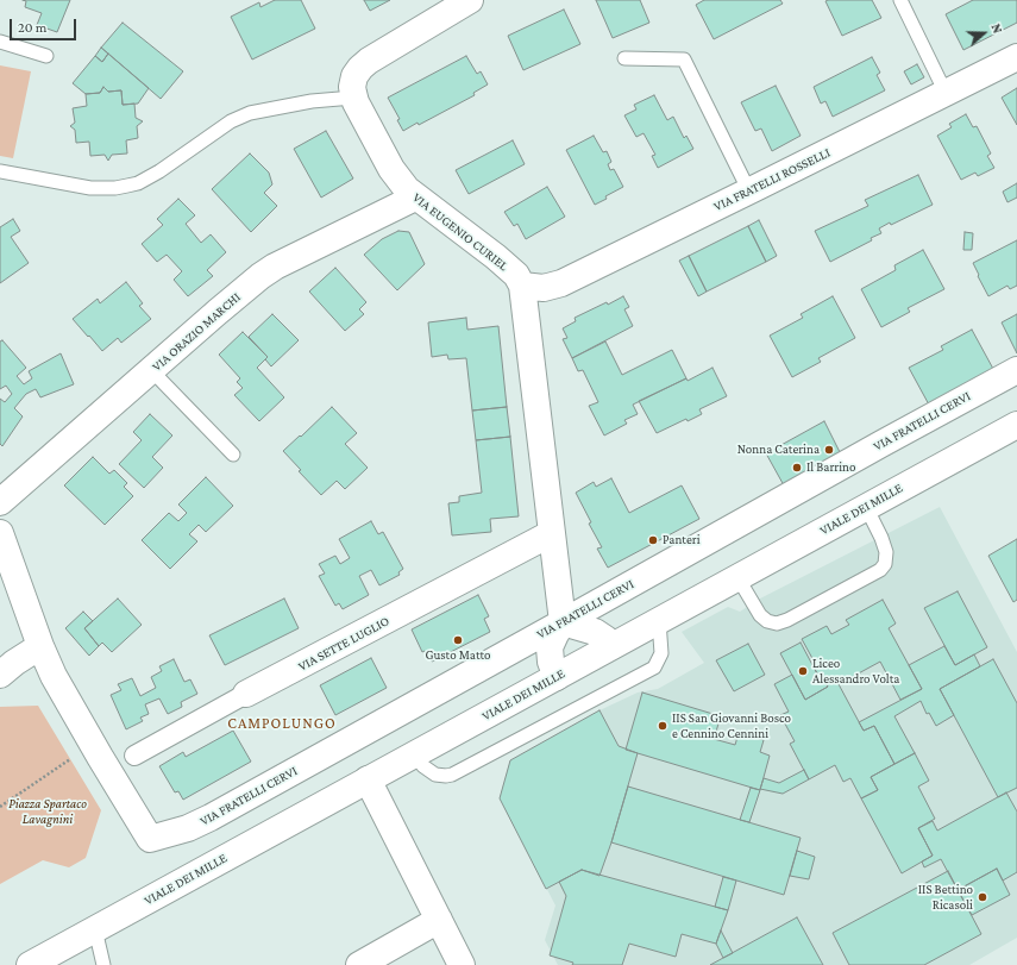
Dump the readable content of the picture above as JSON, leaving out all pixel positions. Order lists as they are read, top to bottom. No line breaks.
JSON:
{"streets":{"street":["VIA FRATELLI ROSSELLI","VIA EUGENIO CURIEL","VIA ORAZIO MARCHI","VIA FRATELLI CERVI","VIALE DEI MILLE","VIA SETTE LUGLIO"]},"crossings":[["VIA FRATELLI ROSSELLI","VIA EUGENIO CURIEL"],["VIA EUGENIO CURIEL","VIA ORAZIO MARCHI"]],"districts":["CAMPOLUNGO"],"parks":["Piazza Spartaco Lavagnini"],"places":["Nonna Caterina","Il Barrino","Panteri","Gusto Matto","Liceo Alessandro Volta","IIS San Giovanni Bosco e Cennino Cennini","IIS Bettino Ricasoli"],"scale_bar":"20 m","north":"right"}
